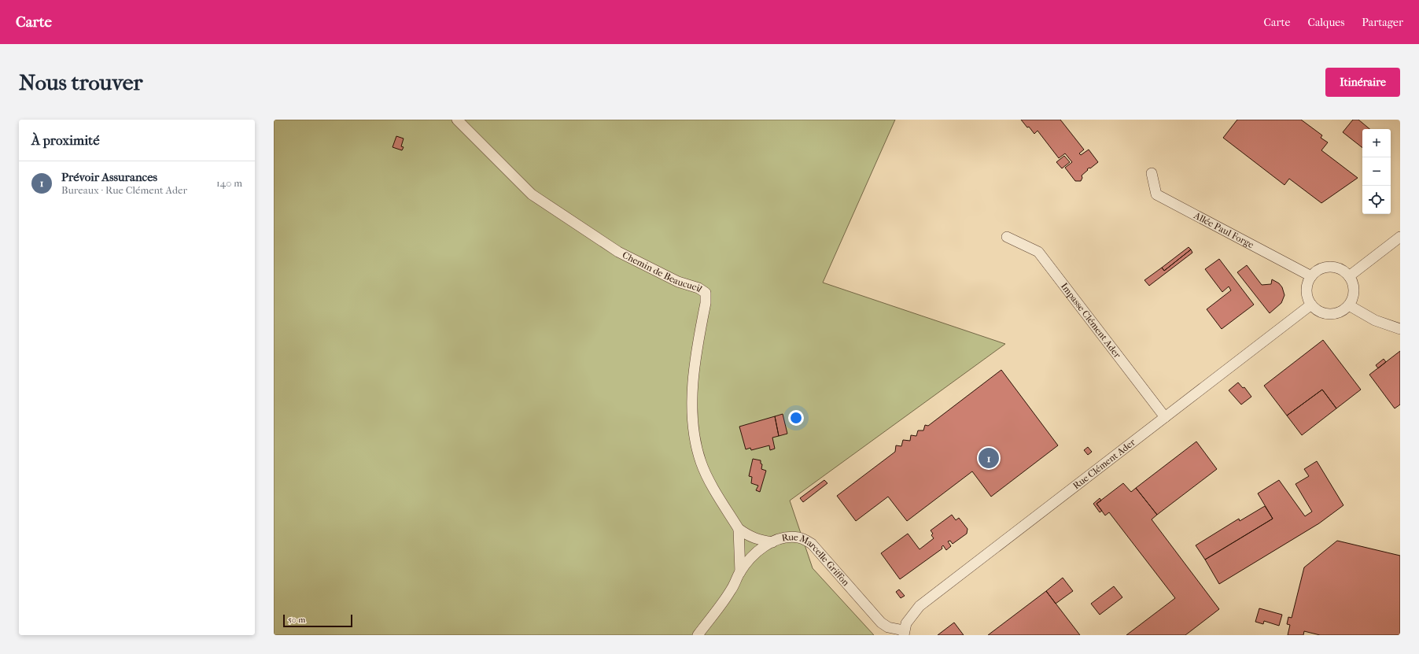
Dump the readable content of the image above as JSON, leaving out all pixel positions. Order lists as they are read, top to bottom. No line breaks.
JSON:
{"streets":{"street":["Allée Paul Forge","Chemin de Beaucueil","Impasse Clément Ader","Rue Clément Ader","Rue Marcelle Griffon"]},"crossings":[["Allée Paul Forge","Rue Clément Ader"],["Chemin de Beaucueil","Rue Marcelle Griffon"],["Impasse Clément Ader","Rue Clément Ader"],["Rue Clément Ader","Rue Marcelle Griffon"]],"scale_bar":"50 m","page":{"header":"Carte","nav":["Carte","Calques","Partager"],"buttons":"Itinéraire","title":"Nous trouver","heading":"À proximité","map_buttons":["+","−"],"list":[{"mark":"1","name":"Prévoir Assurances","note":"Bureaux · Rue Clément Ader","value":"140 m"}],"pins":"1","scale":"50 m"}}
